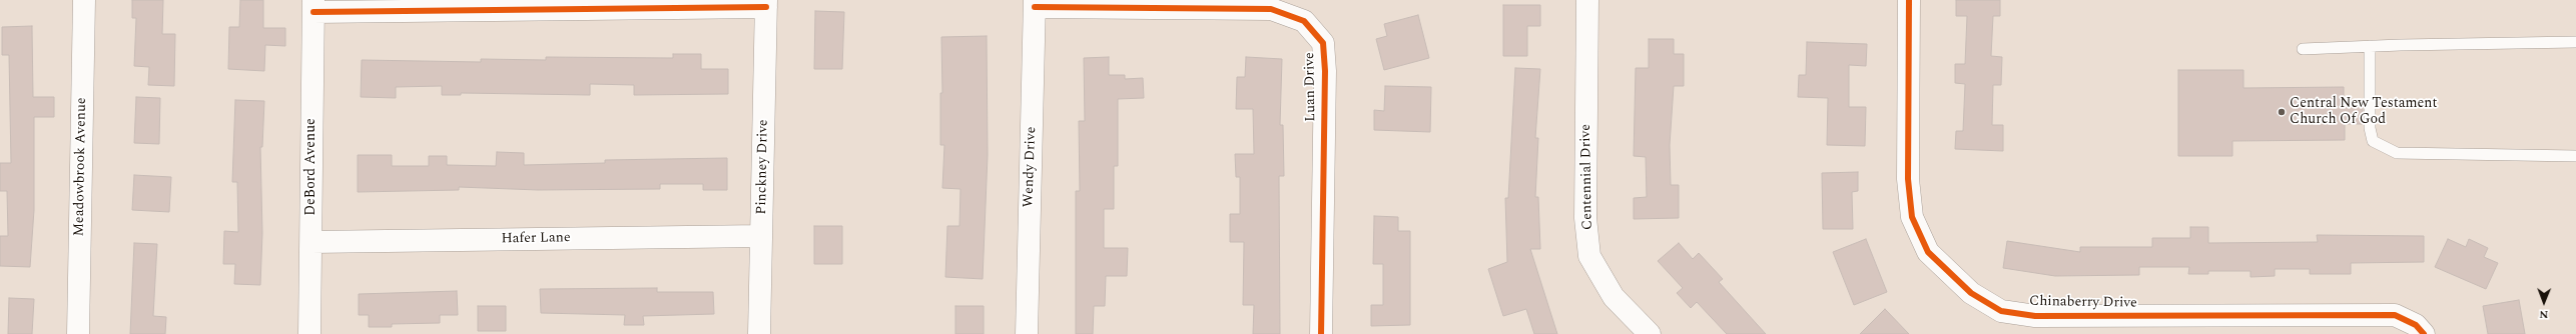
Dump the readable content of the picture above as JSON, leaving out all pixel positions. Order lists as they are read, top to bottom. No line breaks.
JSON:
{"streets":{"street":["Luan Drive","Meadowbrook Avenue","DeBord Avenue","Pinckney Drive","Wendy Drive","Centennial Drive","Hafer Lane","Chinaberry Drive"]},"crossings":[["Luan Drive","Wendy Drive"],["DeBord Avenue","Hafer Lane"],["Pinckney Drive","Hafer Lane"]],"places":["Central New Testament Church Of God"],"north":"bottom"}
